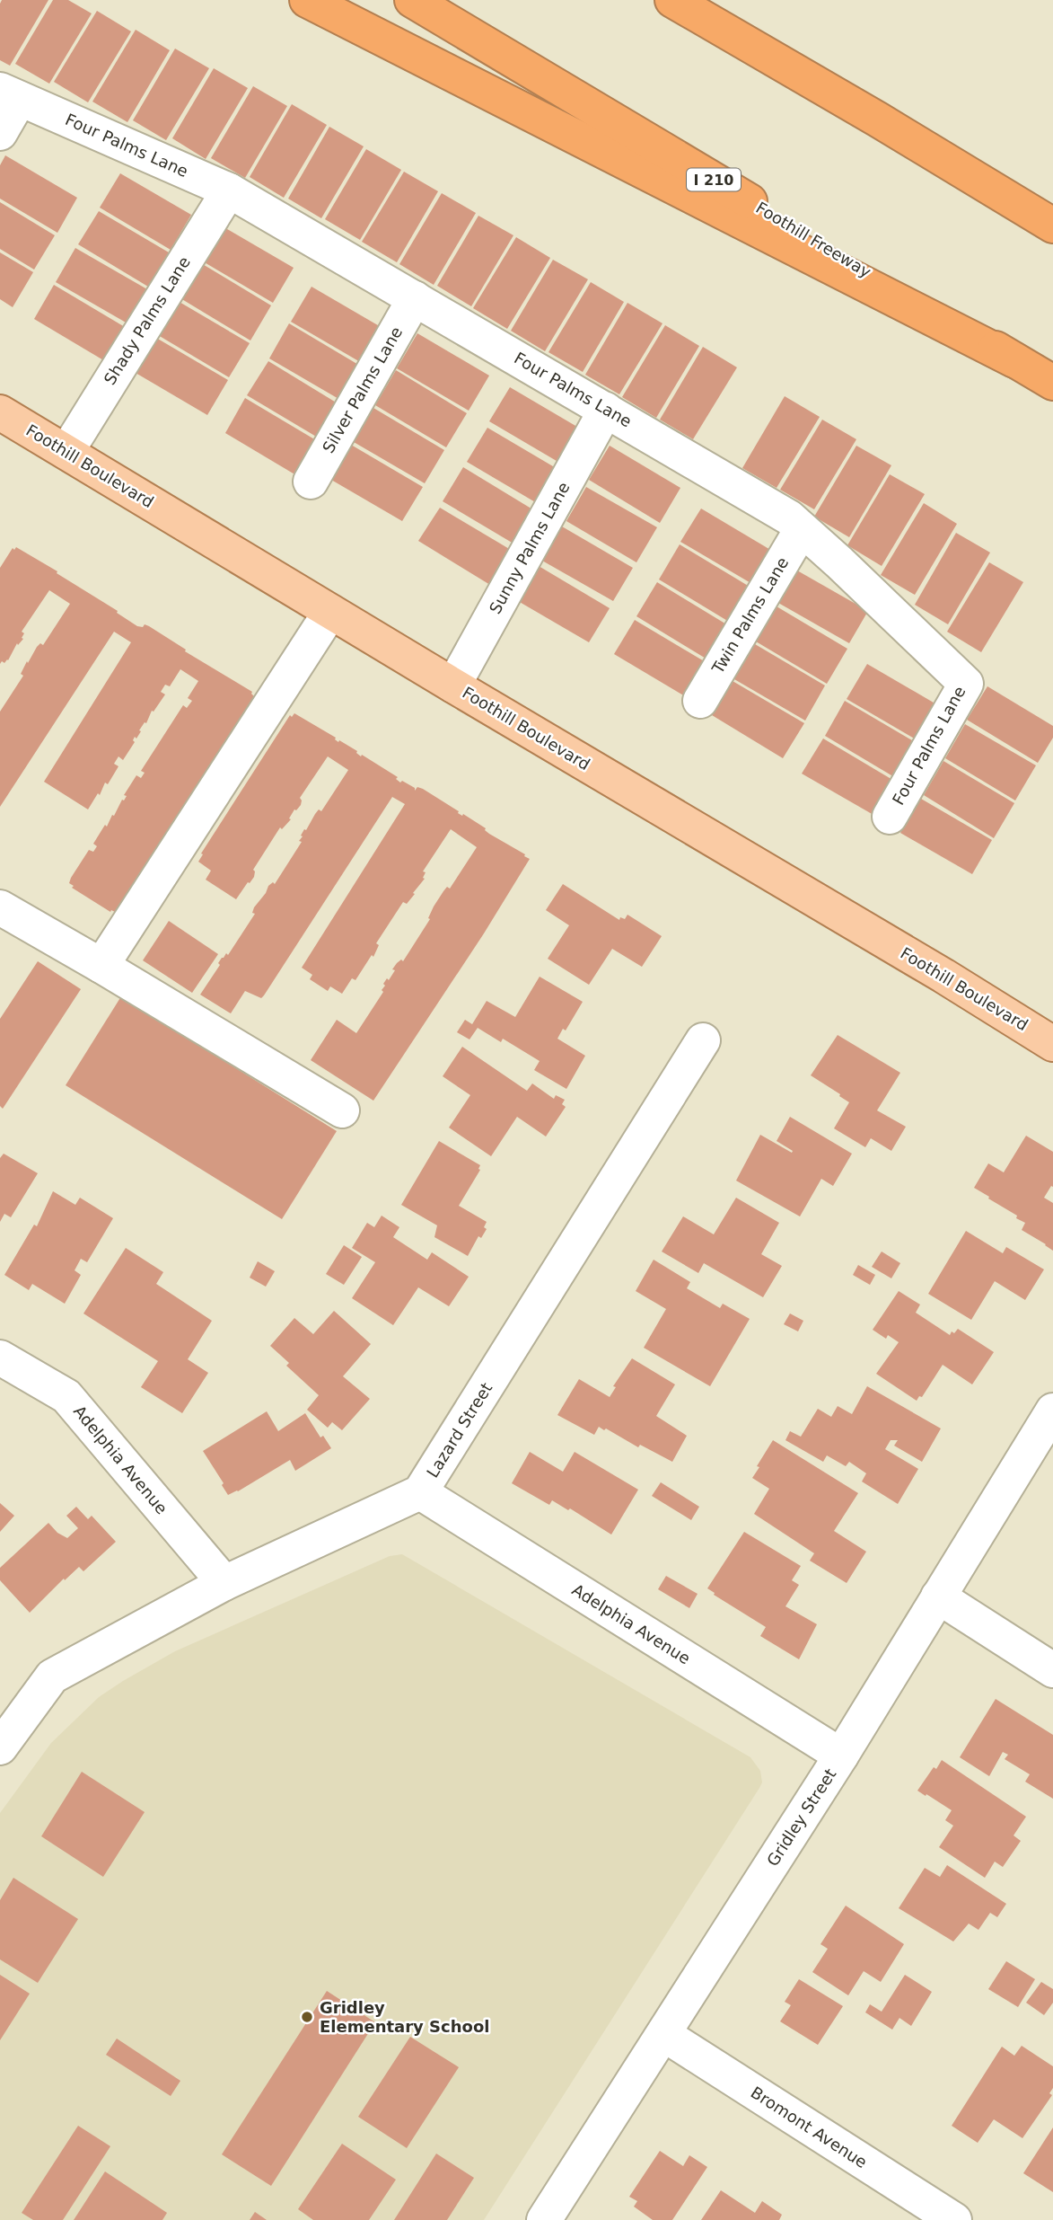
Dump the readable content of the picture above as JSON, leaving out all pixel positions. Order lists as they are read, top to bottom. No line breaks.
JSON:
{"streets":{"highway":["I 210","Foothill Freeway"],"main road":["Foothill Boulevard"],"street":["Four Palms Lane","Shady Palms Lane","Silver Palms Lane","Sunny Palms Lane","Twin Palms Lane","Lazard Street","Adelphia Avenue","Gridley Street","Bromont Avenue"]},"crossings":[["Four Palms Lane","Shady Palms Lane"],["Four Palms Lane","Silver Palms Lane"],["Four Palms Lane","Sunny Palms Lane"],["Four Palms Lane","Twin Palms Lane"],["Shady Palms Lane","Foothill Boulevard"],["Foothill Boulevard","Sunny Palms Lane"],["Lazard Street","Adelphia Avenue"],["Adelphia Avenue","Gridley Street"],["Gridley Street","Bromont Avenue"]],"places":["Gridley Elementary School"]}
